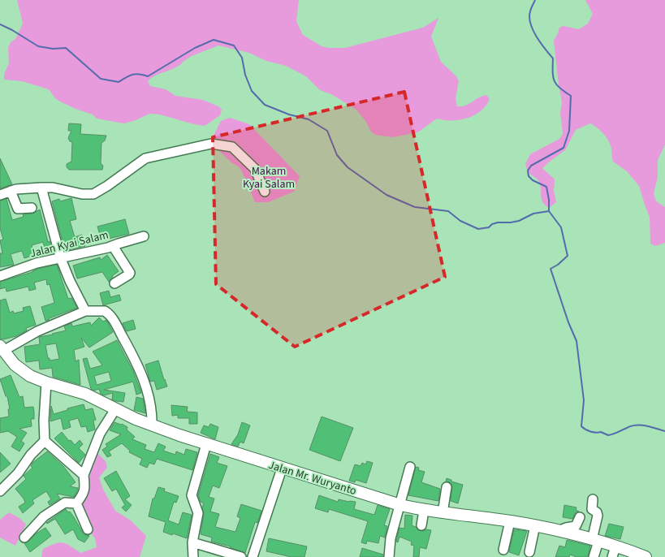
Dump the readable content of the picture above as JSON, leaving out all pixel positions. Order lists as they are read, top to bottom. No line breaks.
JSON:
{"streets":{"main road":["Jalan Mr. Wuryanto"],"street":["Jalan Kyai Salam"]},"parks":["Makam Kyai Salam"]}
